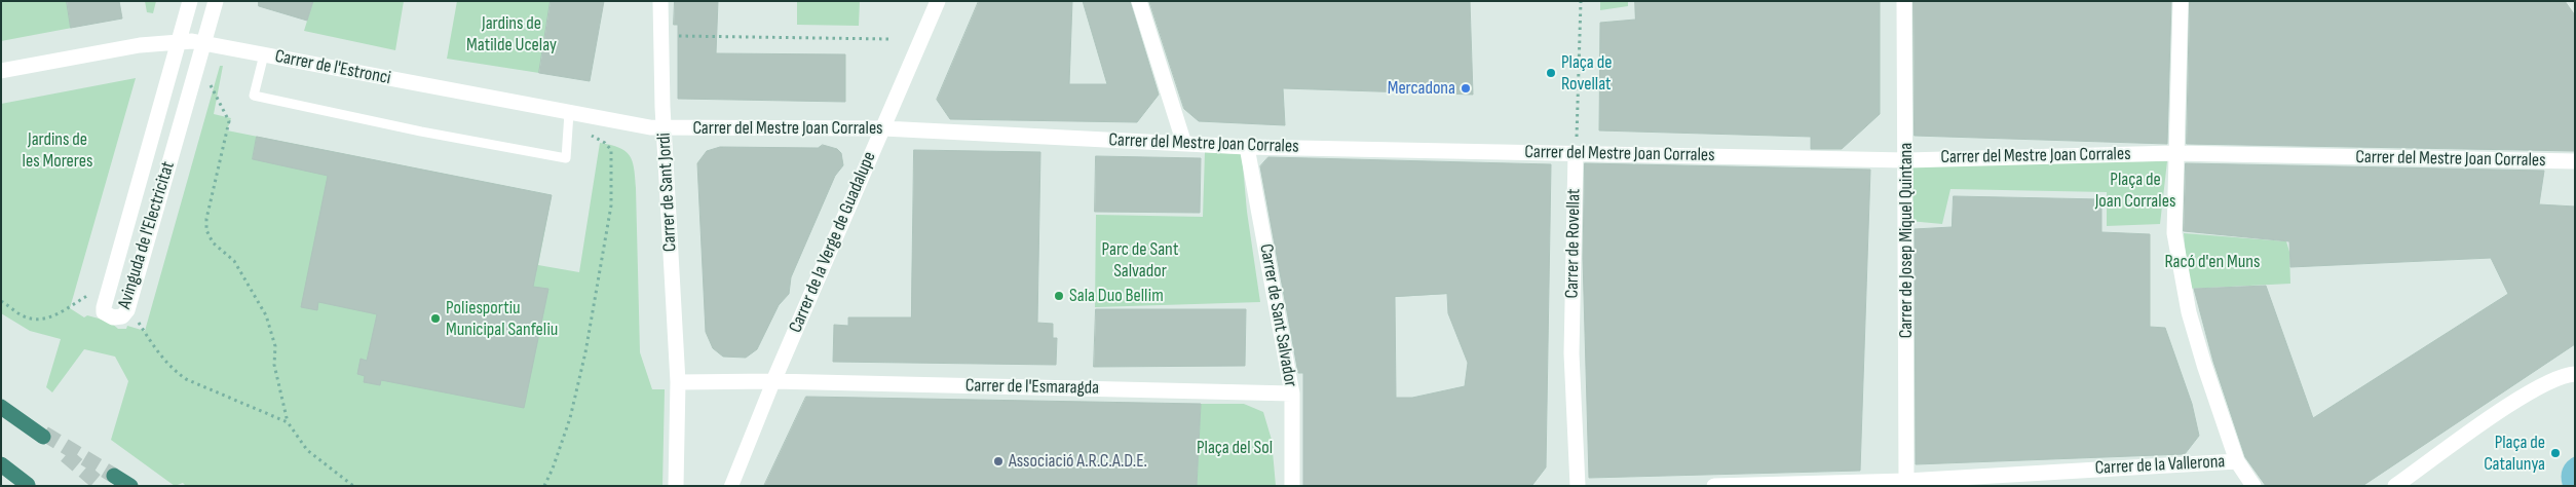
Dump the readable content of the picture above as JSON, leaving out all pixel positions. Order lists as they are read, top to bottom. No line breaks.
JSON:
{"streets":{"street":["Carrer de l'Estronci","Carrer del Mestre Joan Corrales","Carrer de Sant Jordi","Avinguda de l'Electricitat","Carrer de Josep Miquel Quintana","Carrer de la Verge de Guadalupe","Carrer de Rovellat","Carrer de Sant Salvador","Carrer de l'Esmaragda","Carrer de la Vallerona"]},"crossings":[["Carrer de l'Estronci","Carrer del Mestre Joan Corrales"],["Carrer de l'Estronci","Carrer de Sant Jordi"],["Carrer de l'Estronci","Avinguda de l'Electricitat"],["Carrer del Mestre Joan Corrales","Carrer de Sant Jordi"],["Carrer del Mestre Joan Corrales","Carrer de Josep Miquel Quintana"],["Carrer del Mestre Joan Corrales","Carrer de la Verge de Guadalupe"],["Carrer del Mestre Joan Corrales","Carrer de Rovellat"],["Carrer del Mestre Joan Corrales","Carrer de Sant Salvador"],["Carrer de Josep Miquel Quintana","Carrer de la Vallerona"],["Carrer de la Verge de Guadalupe","Carrer de l'Esmaragda"],["Carrer de Sant Salvador","Carrer de l'Esmaragda"]],"parks":["Jardins de Matilde Ucelay","Jardins de les Moreres","Plaça de Joan Corrales","Parc de Sant Salvador","Racó d'en Muns","Plaça del Sol"],"places":["Plaça de Rovellat","Mercadona","Sala Duo Bellim","Poliesportiu Municipal Sanfeliu","Plaça de Catalunya","Associació A.R.C.A.D.E."]}
